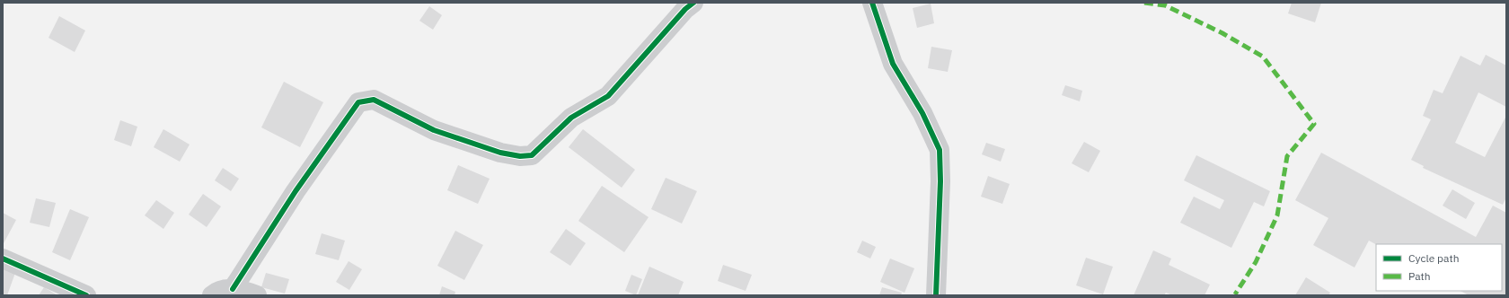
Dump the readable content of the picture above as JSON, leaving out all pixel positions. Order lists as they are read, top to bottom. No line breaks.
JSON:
{"legend":["Cycle path","Path"]}
